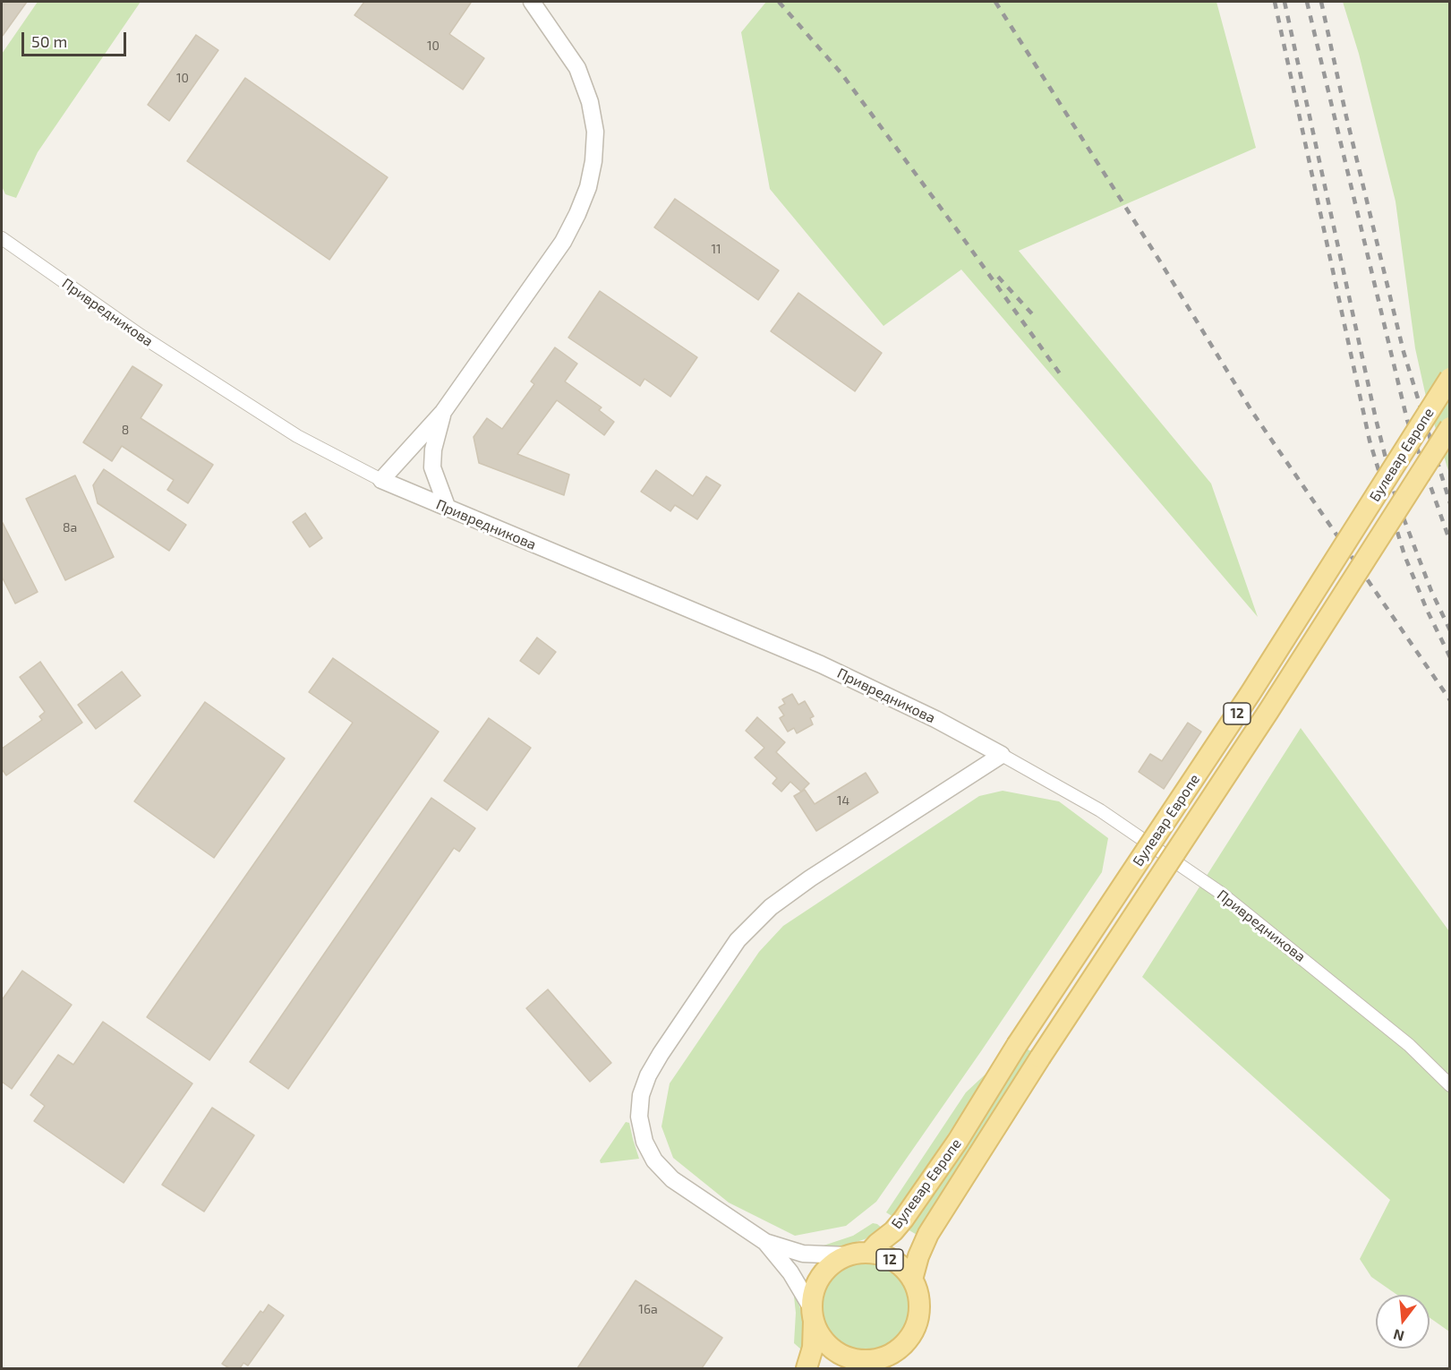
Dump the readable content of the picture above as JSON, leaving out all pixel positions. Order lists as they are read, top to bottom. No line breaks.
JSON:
{"streets":{"main road":["Булевар Европе","12"],"street":["Привредникова"]},"crossings":[["Булевар Европе","12"]],"house_numbers":["10","10","11","8","8a","14","16a"],"scale_bar":"50 m","north":"bottom"}
